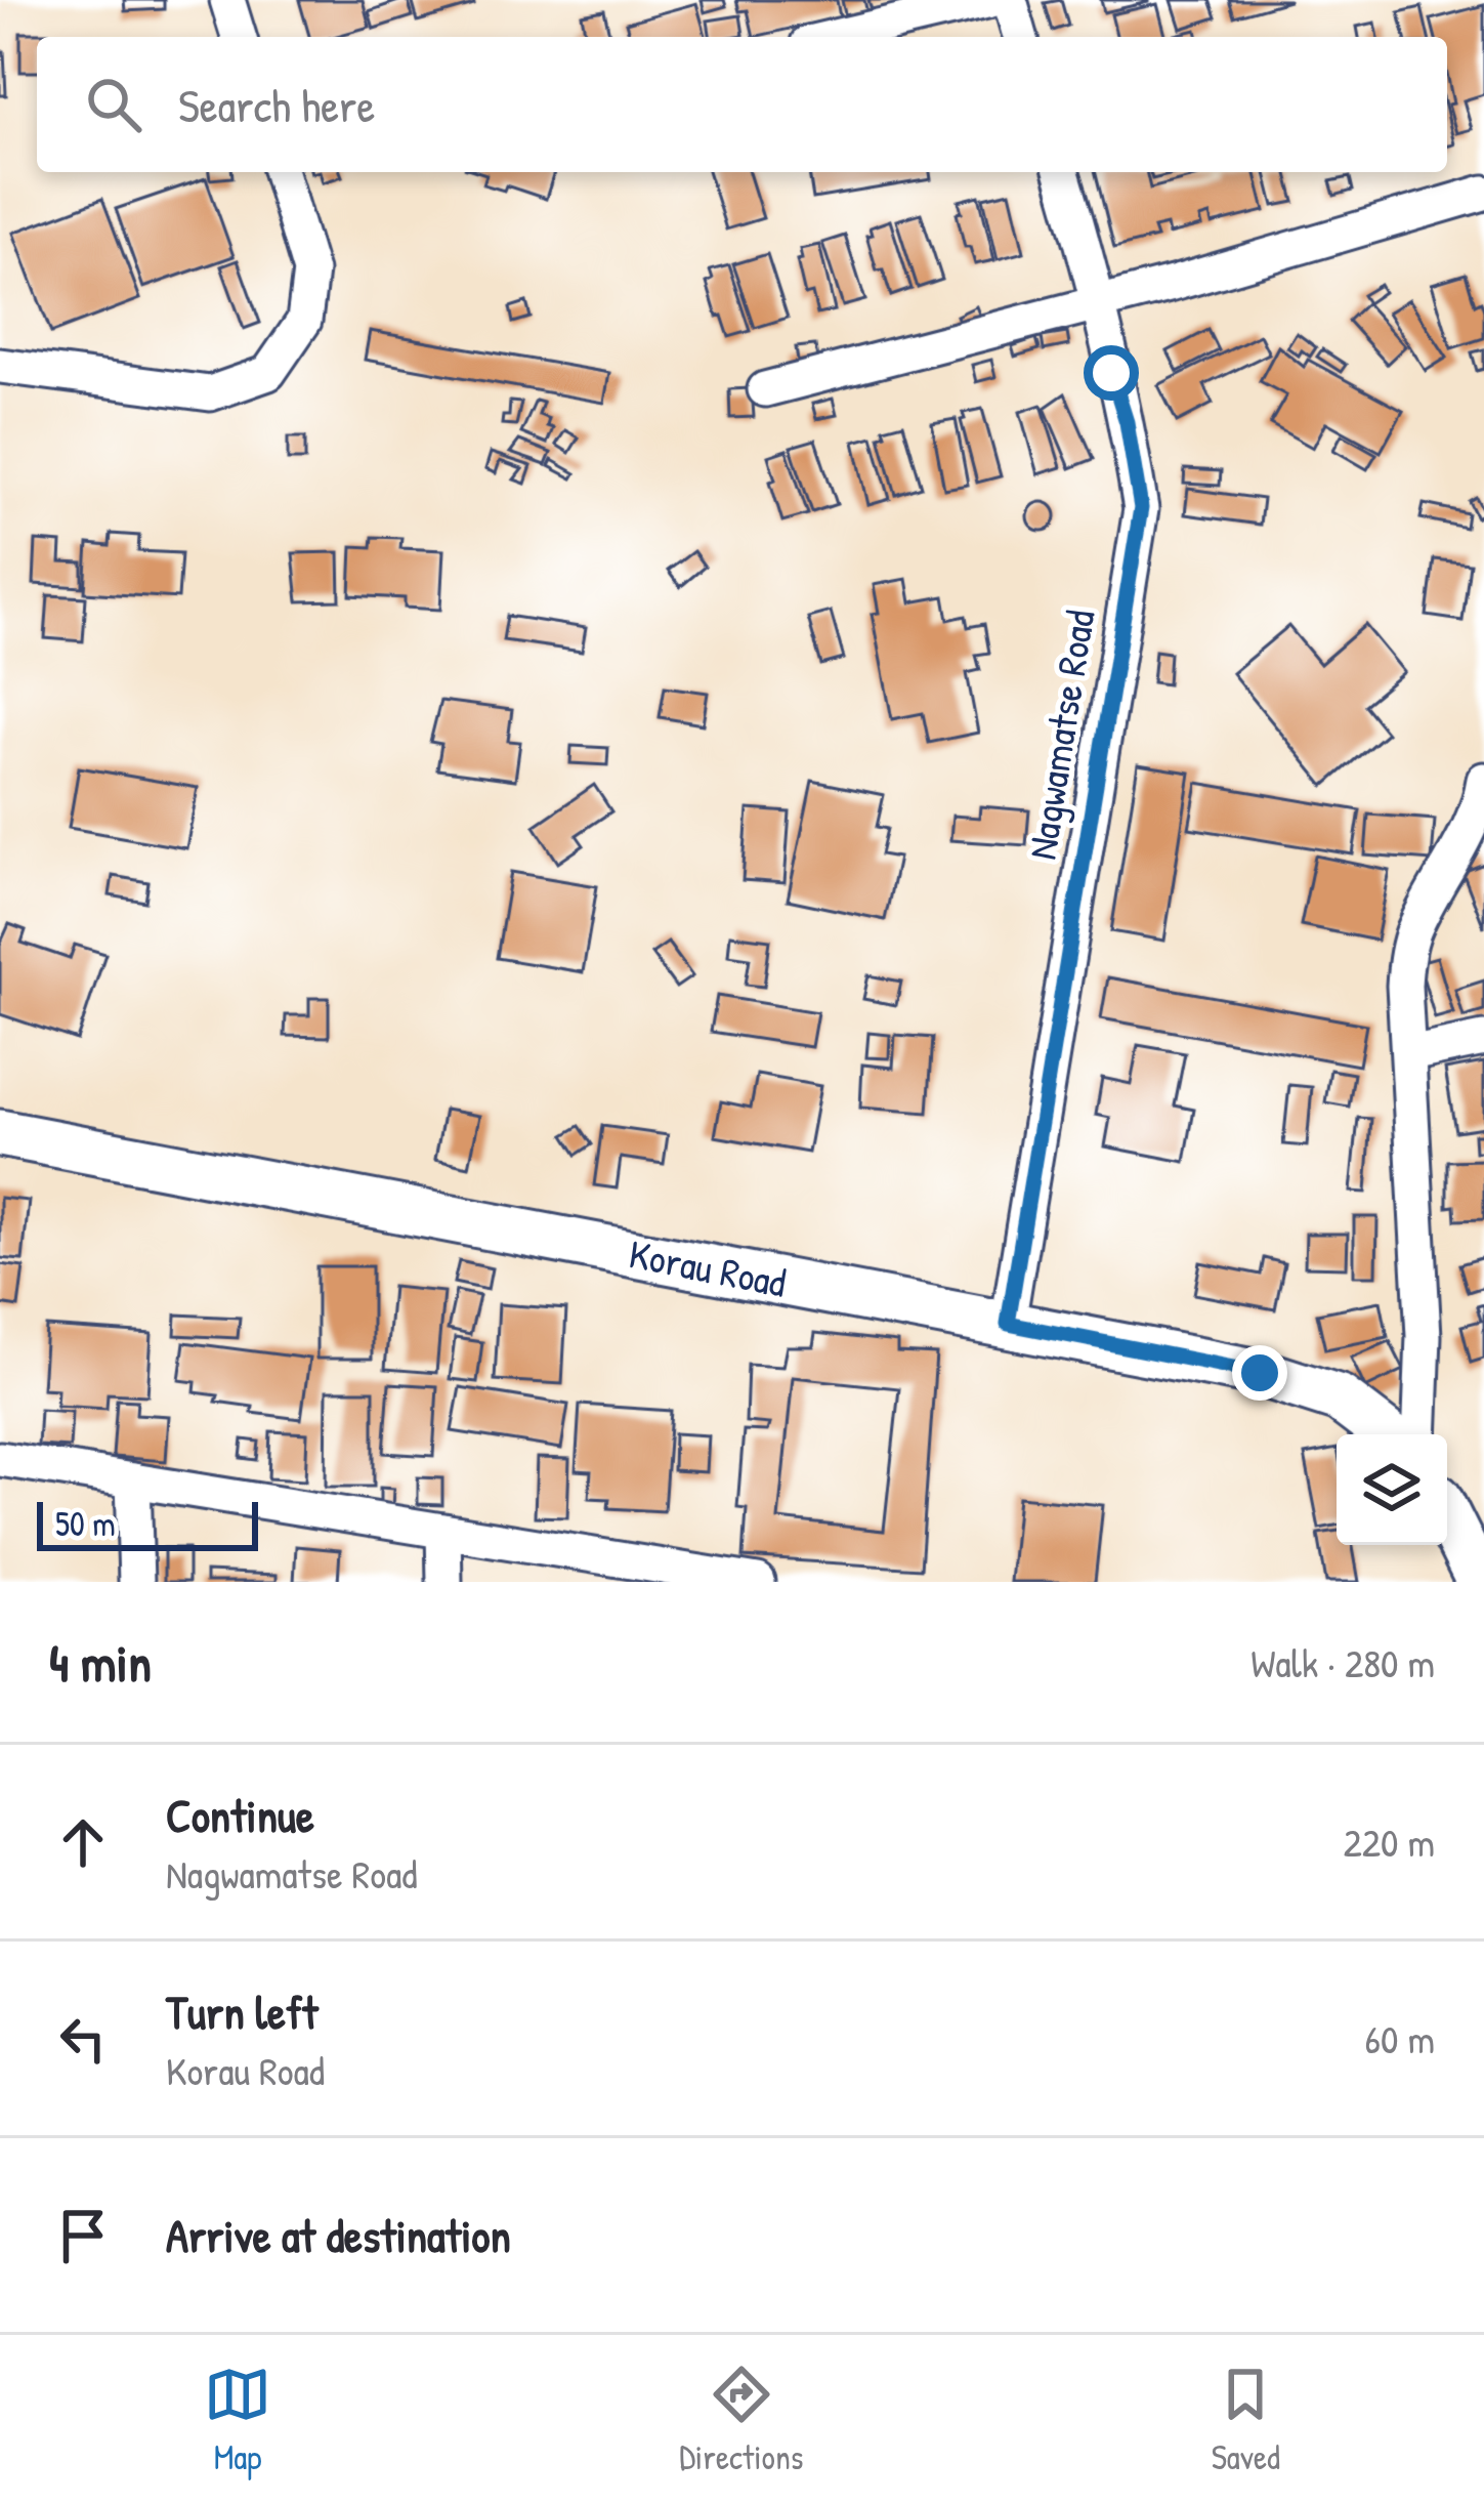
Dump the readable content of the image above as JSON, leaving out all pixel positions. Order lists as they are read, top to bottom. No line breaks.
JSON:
{"streets":{"street":["Nagwamatse Road","Korau Road"]},"crossings":[["Nagwamatse Road","Korau Road"]],"scale_bar":"50 m","page":{"search":"Search here","scale":"50 m","heading":["4 min","Walk · 280 m"],"list":[["Continue","Nagwamatse Road","220 m"],["Turn left","Korau Road","60 m"],"Arrive at destination"],"nav":["Map","Directions","Saved"]}}
